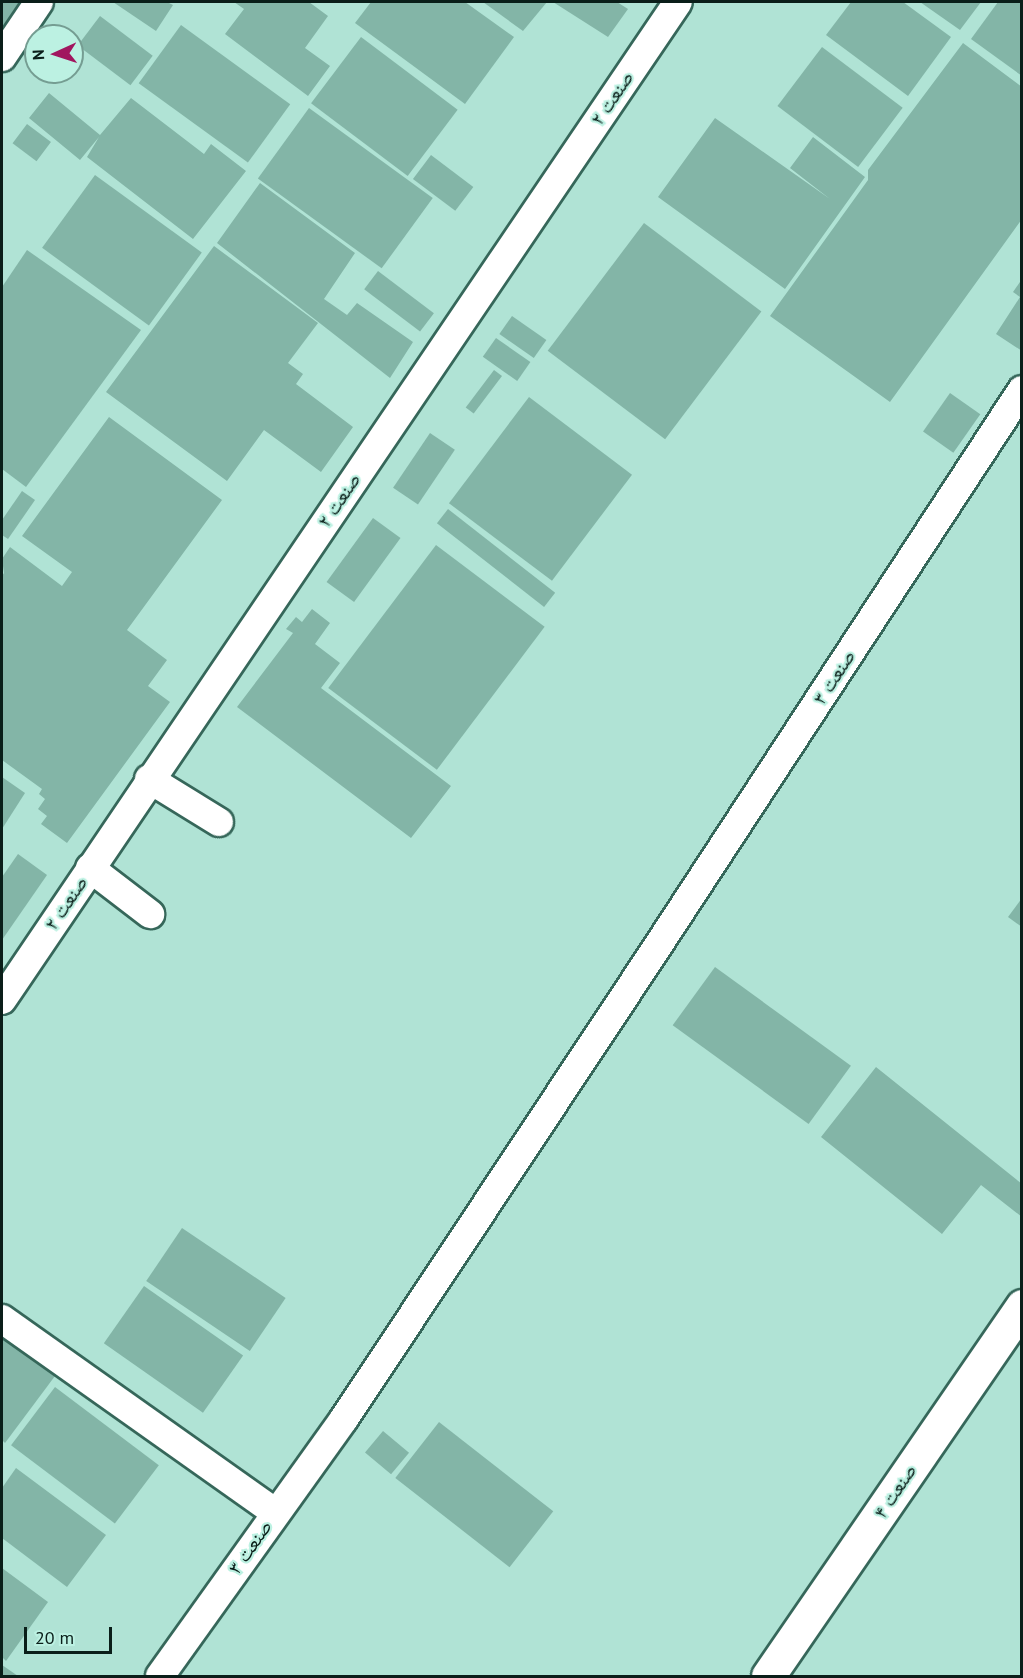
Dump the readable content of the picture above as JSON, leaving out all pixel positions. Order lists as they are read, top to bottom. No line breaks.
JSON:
{"streets":{"street":["صنعت ۲","صنعت ۳","صنعت ۴"]},"scale_bar":"20 m","north":"left"}
